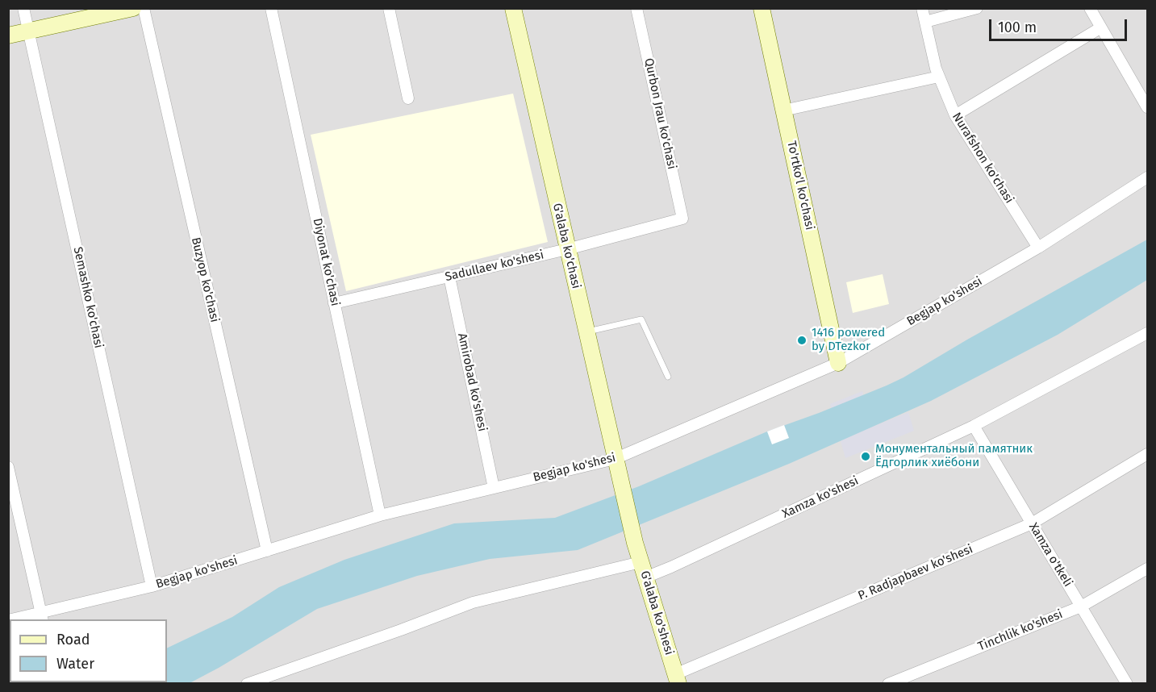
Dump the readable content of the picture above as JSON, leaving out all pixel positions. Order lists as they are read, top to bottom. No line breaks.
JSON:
{"streets":{"street":["Qurbon Jrau ko'chasi","Nurafshon ko'chasi","To'rtko'l ko'chasi","G'alaba ko'chasi","Diyonat ko'chasi","Sadullaev ko'shesi","Buzyop ko'chasi","Semashko ko'chasi","Begjap ko'shesi","Amirobad ko'shesi","Xamza ko'shesi","Xamza o'tkeli","P. Radjapbaev ko'shesi","G'alaba ko'shesi","Tinchlik ko'shesi"]},"crossings":[["Qurbon Jrau ko'chasi","Sadullaev ko'shesi"],["Nurafshon ko'chasi","Begjap ko'shesi"],["To'rtko'l ko'chasi","Begjap ko'shesi"],["G'alaba ko'chasi","Sadullaev ko'shesi"],["G'alaba ko'chasi","Begjap ko'shesi"],["G'alaba ko'chasi","G'alaba ko'shesi"],["Diyonat ko'chasi","Sadullaev ko'shesi"],["Diyonat ko'chasi","Begjap ko'shesi"],["Sadullaev ko'shesi","Amirobad ko'shesi"],["Buzyop ko'chasi","Begjap ko'shesi"],["Semashko ko'chasi","Begjap ko'shesi"],["Begjap ko'shesi","Amirobad ko'shesi"],["Xamza ko'shesi","Xamza o'tkeli"],["Xamza ko'shesi","G'alaba ko'shesi"],["Xamza o'tkeli","P. Radjapbaev ko'shesi"],["Xamza o'tkeli","Tinchlik ko'shesi"],["P. Radjapbaev ko'shesi","G'alaba ko'shesi"]],"places":["1416 powered by DTezkor","Монументальный памятник Ёдгорлик хиёбони"],"legend":["Road","Water"],"scale_bar":"100 m"}
